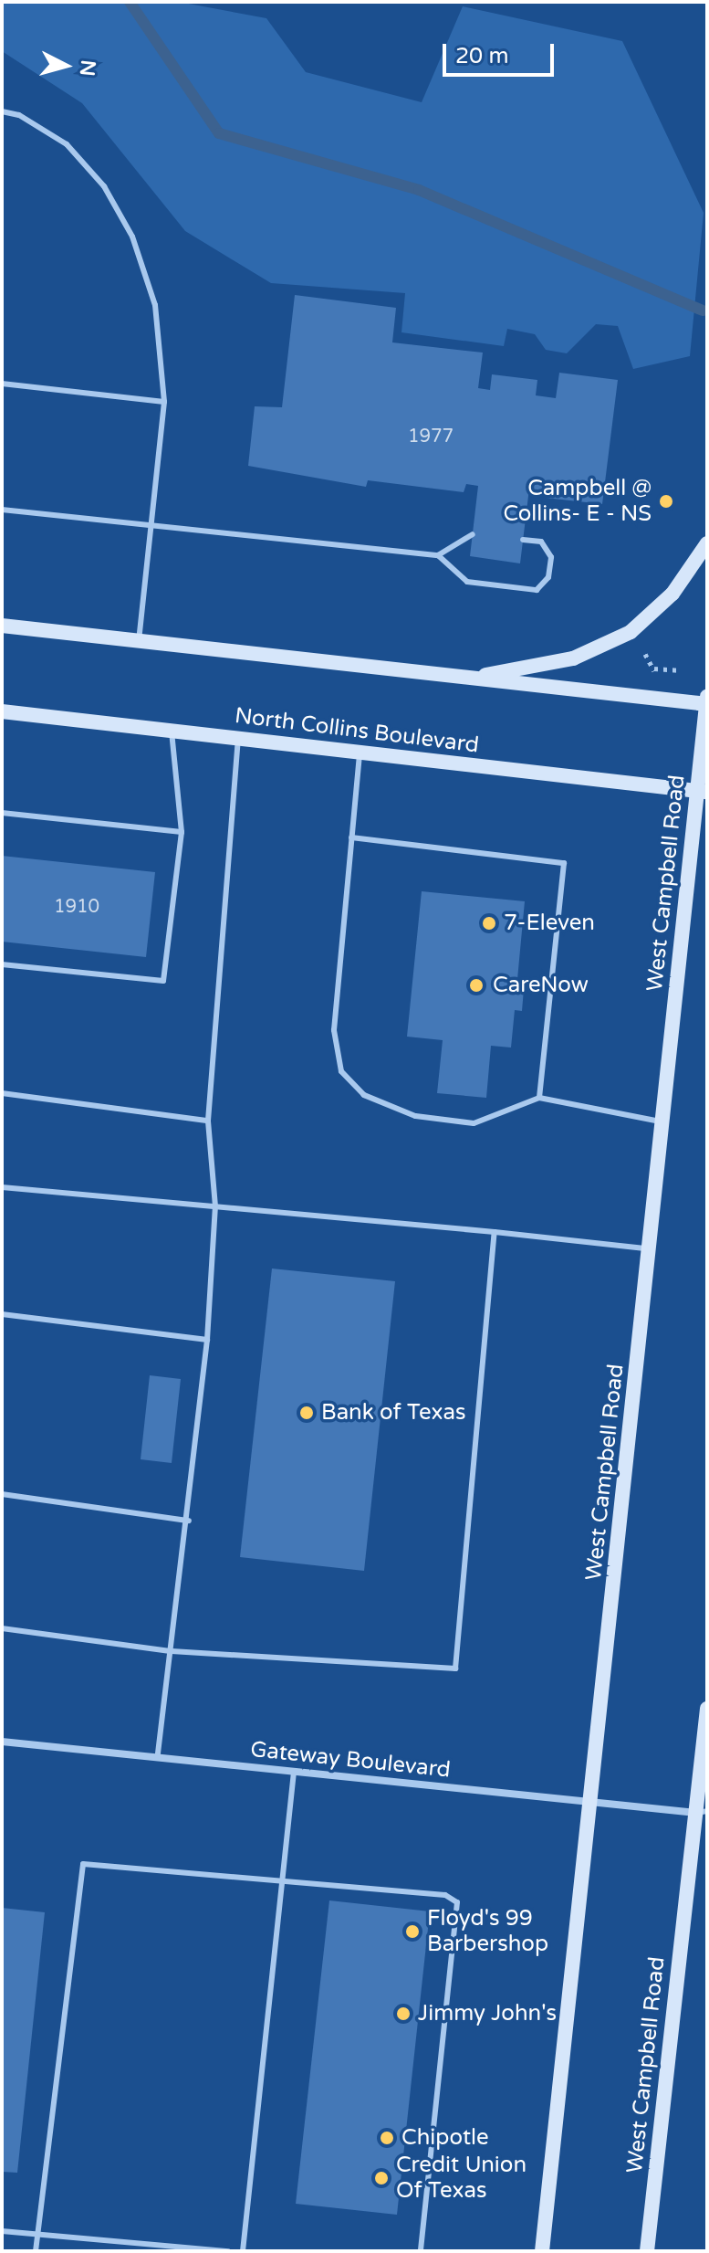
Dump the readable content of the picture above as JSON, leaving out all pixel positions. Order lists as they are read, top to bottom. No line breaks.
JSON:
{"streets":{"main road":["North Collins Boulevard","West Campbell Road"],"street":["Gateway Boulevard"]},"crossings":[["North Collins Boulevard","West Campbell Road"],["West Campbell Road","Gateway Boulevard"]],"places":["Campbell @ Collins- E - NS","7-Eleven","CareNow","Bank of Texas","Floyd's 99 Barbershop","Jimmy John's","Chipotle","Credit Union Of Texas"],"house_numbers":["1977","1910"],"scale_bar":"20 m","north":"right"}
